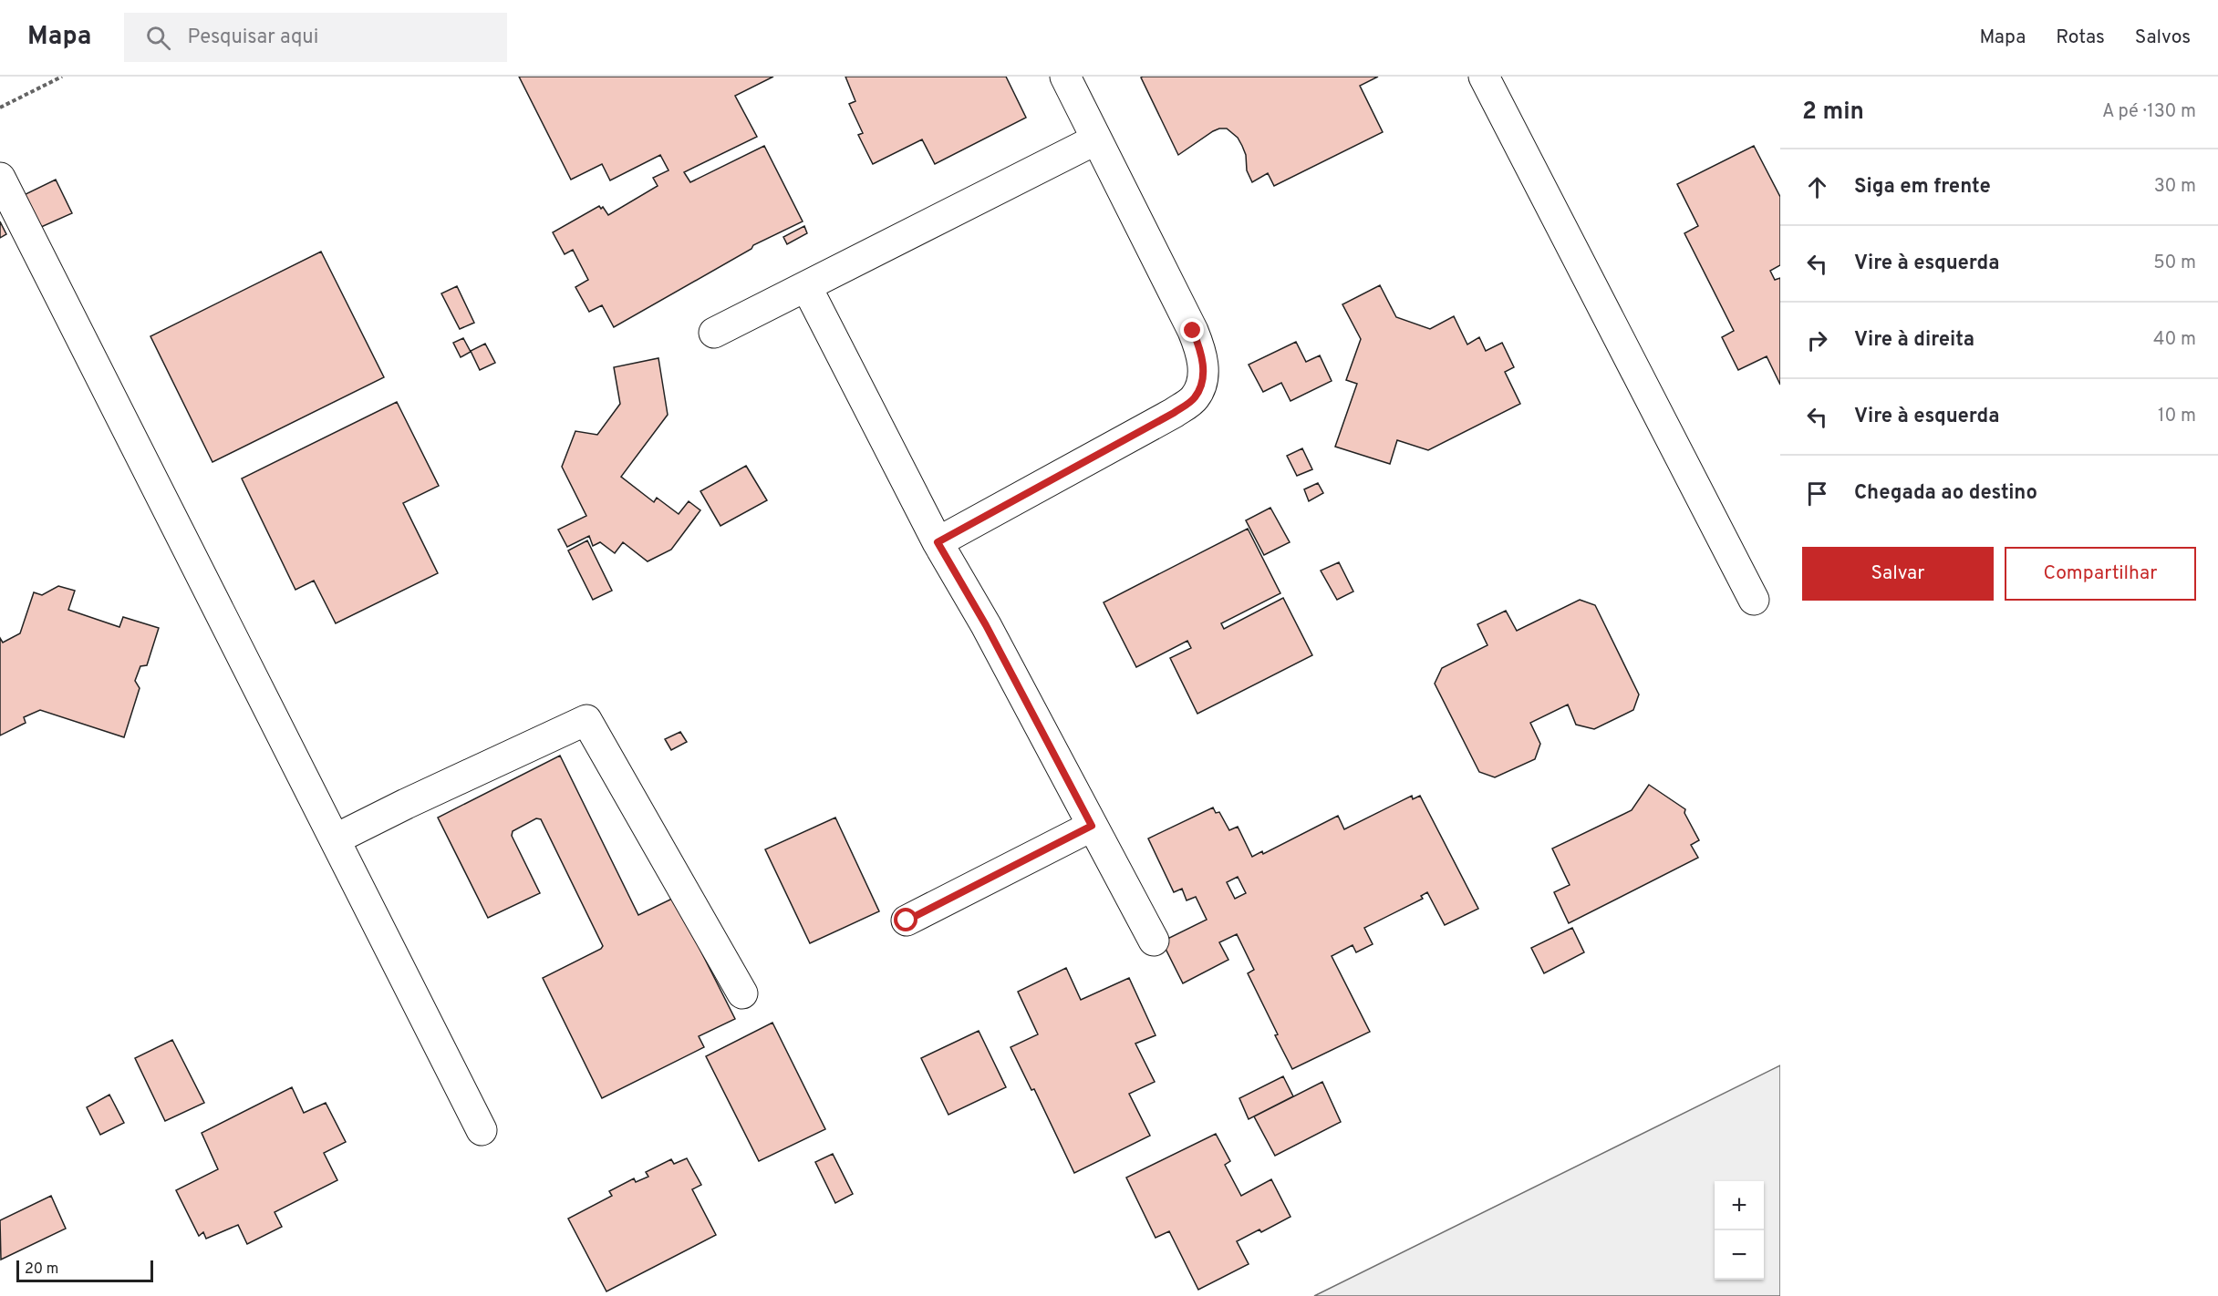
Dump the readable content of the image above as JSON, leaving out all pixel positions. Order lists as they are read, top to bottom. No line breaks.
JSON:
{"scale_bar":"20 m","page":{"header":"Mapa","search":"Pesquisar aqui","nav":["Mapa","Rotas","Salvos"],"heading":["2 min","A pé · 130 m"],"list":[["Siga em frente","30 m"],["Vire à esquerda","50 m"],["Vire à direita","40 m"],["Vire à esquerda","10 m"],"Chegada ao destino"],"buttons":["Salvar","Compartilhar"],"map_buttons":["+","−"],"scale":"20 m"}}
